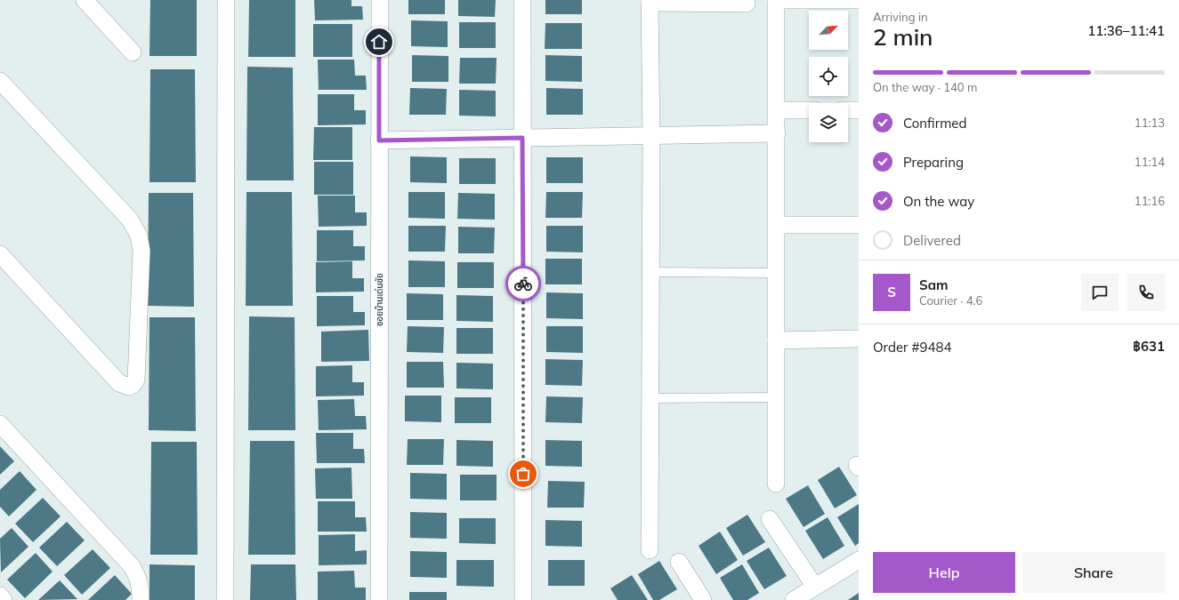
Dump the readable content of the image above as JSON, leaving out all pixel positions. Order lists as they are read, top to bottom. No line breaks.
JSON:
{"streets":{"street":["ซอยบ้านเด่นชัย"]},"north":"top right","page":{"heading":["2 min","Arriving in","11:36–11:41"],"panel":["Sam","Courier · 4.6","Order #9484","฿631"],"bar":"On the way · 140 m","list":[["Confirmed","11:13"],["Preparing","11:14"],["On the way","11:16"],"Delivered"],"round":"S","buttons":["Help","Share"]}}
